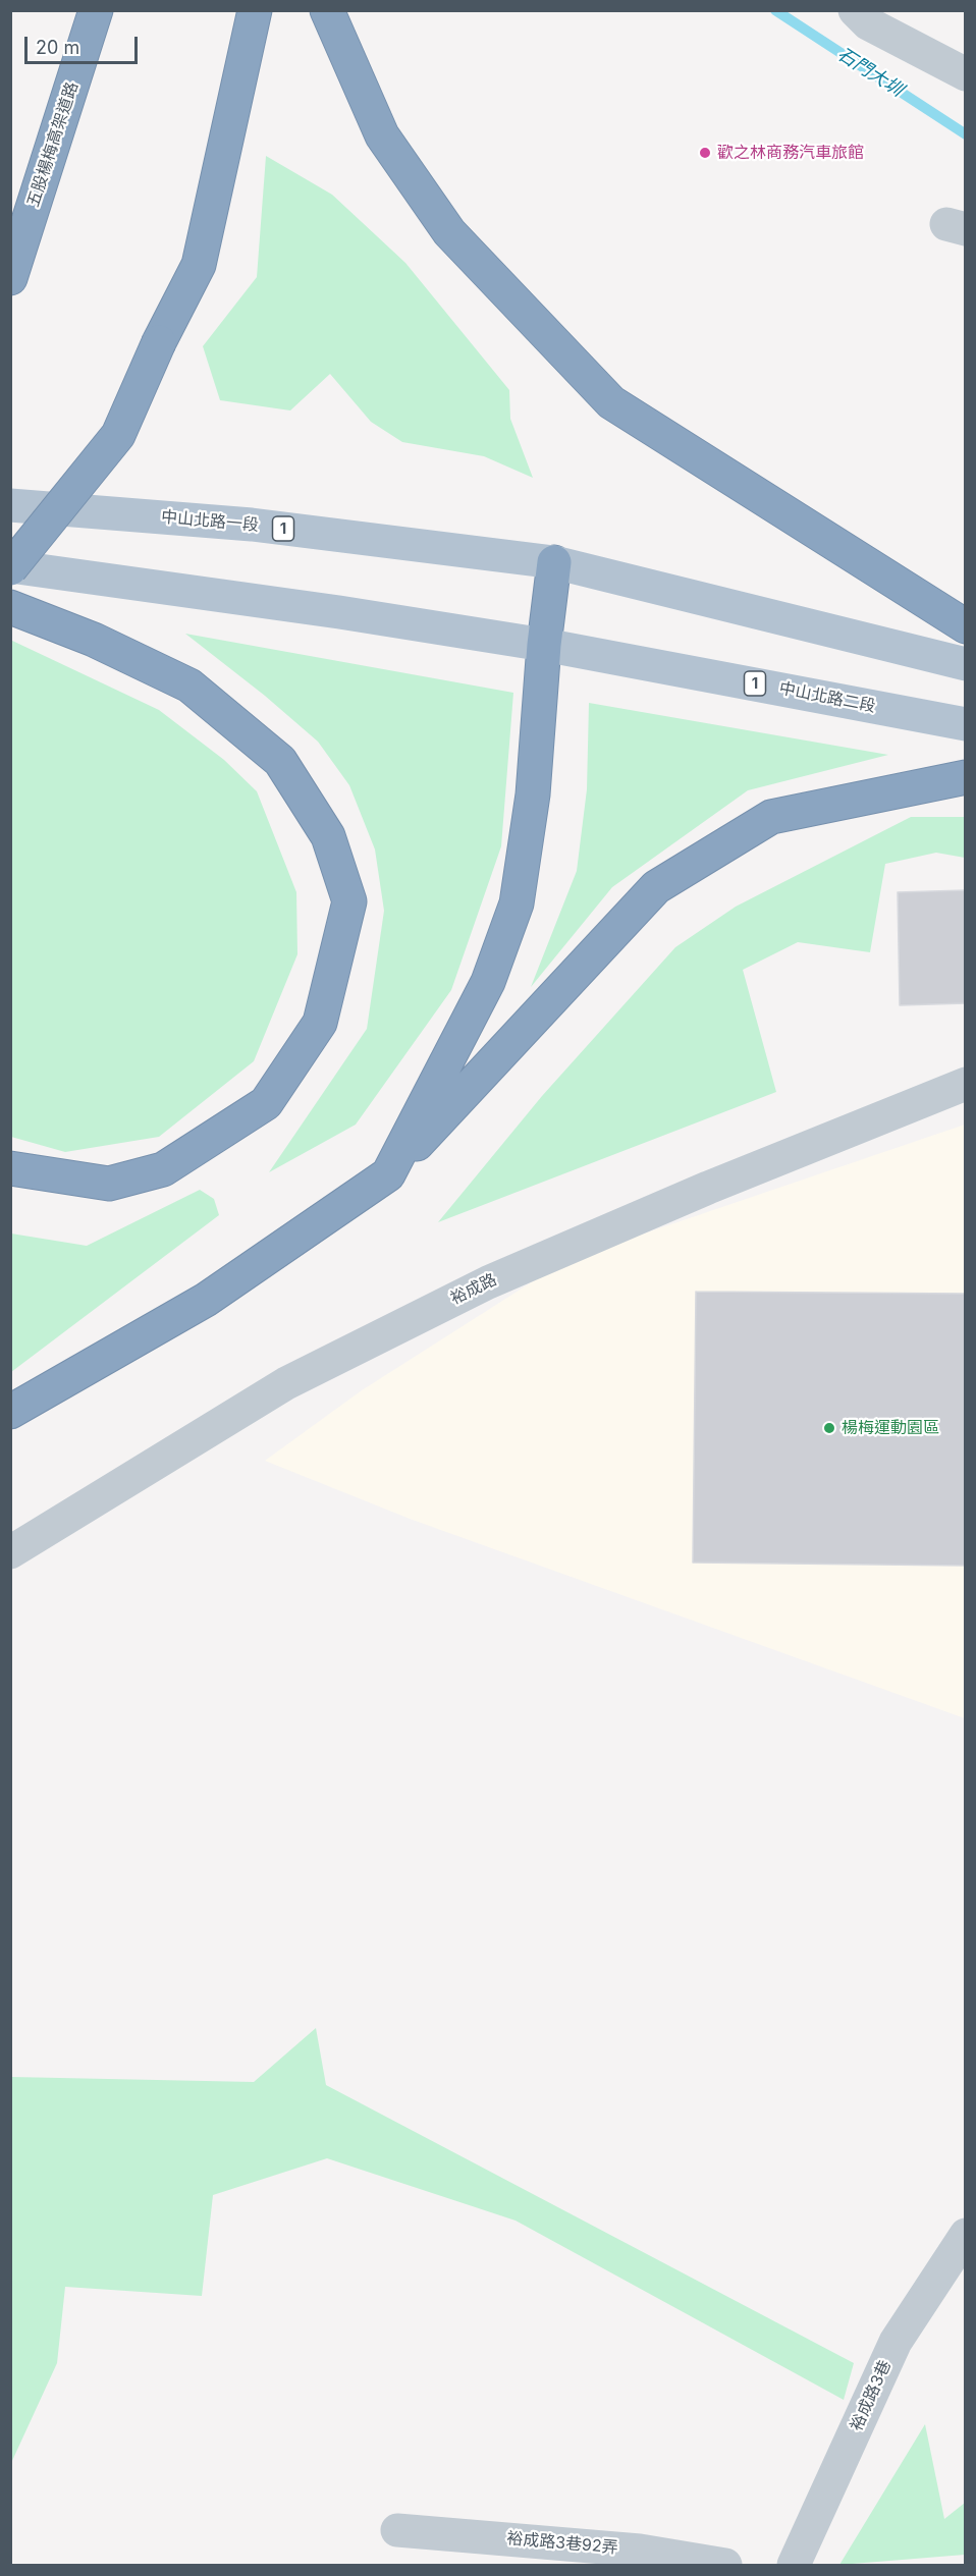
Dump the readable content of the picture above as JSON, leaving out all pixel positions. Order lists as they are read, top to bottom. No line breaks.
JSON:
{"streets":{"highway":["五股楊梅高架道路"],"main road":["中山北路一段","1","中山北路二段"],"street":["裕成路","裕成路3巷","裕成路3巷92弄"]},"crossings":[["中山北路一段","1"],["1","中山北路二段"]],"water":["石門大圳"],"places":["歡之林商務汽車旅館","楊梅運動園區"],"scale_bar":"20 m"}
